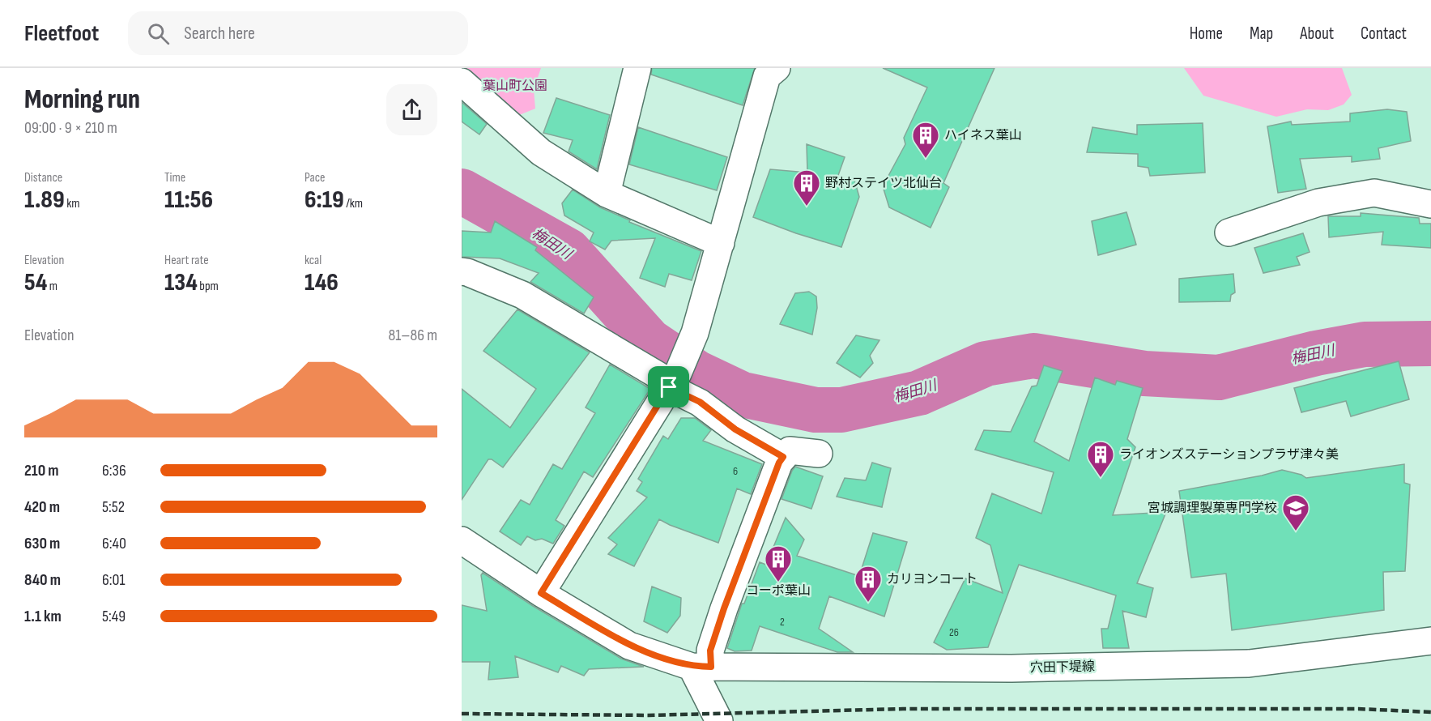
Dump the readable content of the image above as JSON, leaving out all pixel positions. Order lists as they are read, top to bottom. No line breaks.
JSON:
{"streets":{"street":["穴田下堤線"]},"water":["梅田川"],"parks":["葉山町公園"],"places":{"building":["ハイネス葉山","野村ステイツ北仙台","ライオンズステーションプラザ津々美","コーポ葉山","カリヨンコート"],"school or university":["宮城調理製菓専門学校"]},"house_numbers":["6","2","26"],"page":{"header":"Fleetfoot","search":"Search here","nav":["Home","Map","About","Contact"],"heading":["Morning run","09:00 · 9 × 210 m"],"stats":[["Distance","1.89 km"],["Time","11:56"],["Pace","6:19 /km"],["Elevation","54 m"],["Heart rate","134 bpm"],["kcal","146"]],"chart":["Elevation","81–86 m"],"list":[{"name":"210 m","note":"6:36"},{"name":"420 m","note":"5:52"},{"name":"630 m","note":"6:40"},{"name":"840 m","note":"6:01"},{"name":"1.1 km","note":"5:49"}]}}
